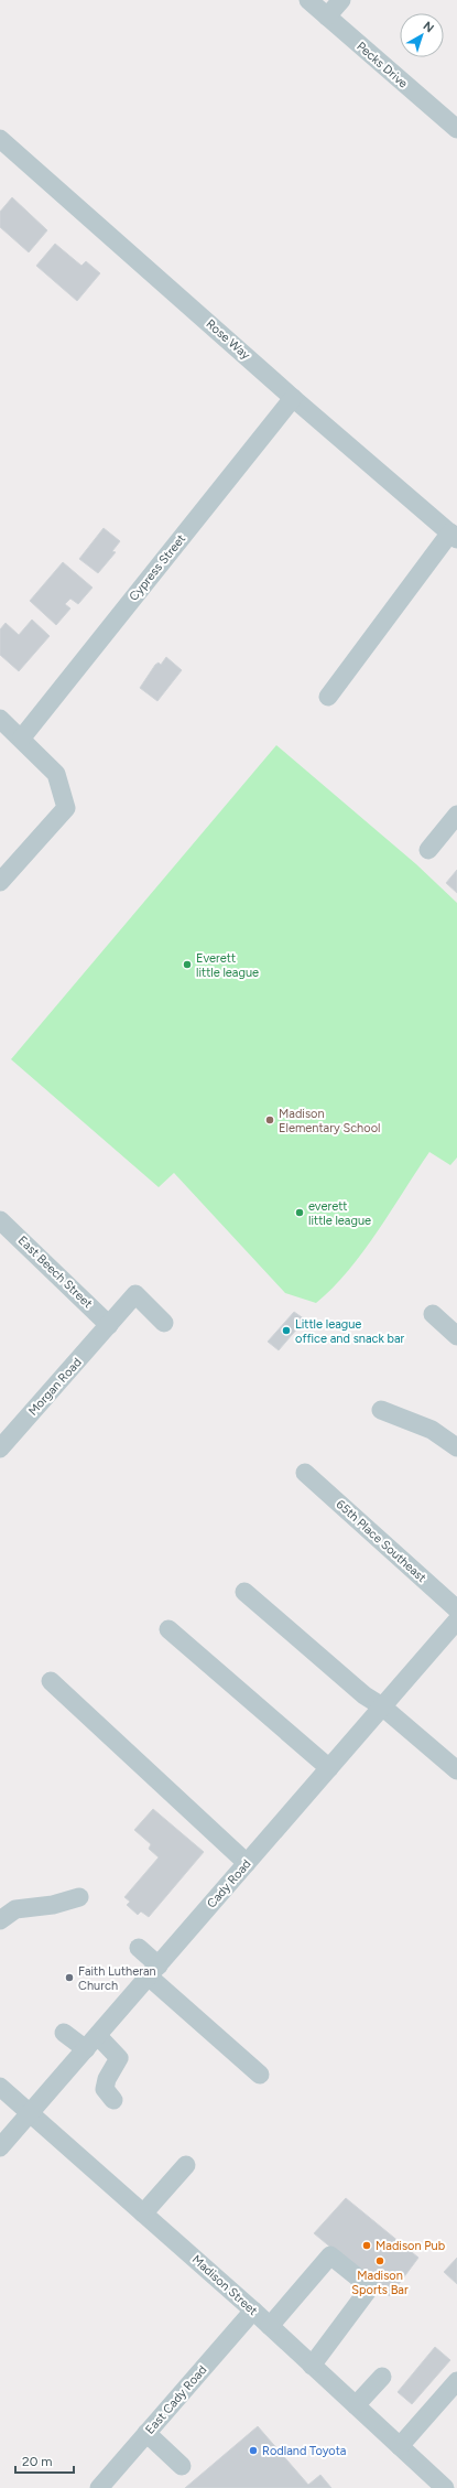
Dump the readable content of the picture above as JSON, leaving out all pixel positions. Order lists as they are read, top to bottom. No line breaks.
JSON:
{"streets":{"street":["Pecks Drive","Rose Way","Cypress Street","East Beech Street","Morgan Road","65th Place Southeast","Cady Road","Madison Street","East Cady Road"]},"crossings":[["Rose Way","Cypress Street"],["East Beech Street","Morgan Road"],["Cady Road","Madison Street"],["Madison Street","East Cady Road"]],"places":["Everett little league","Madison Elementary School","everett little league","Little league office and snack bar","Faith Lutheran Church","Madison Pub","Madison Sports Bar","Rodland Toyota"],"scale_bar":"20 m","north":"top right"}
